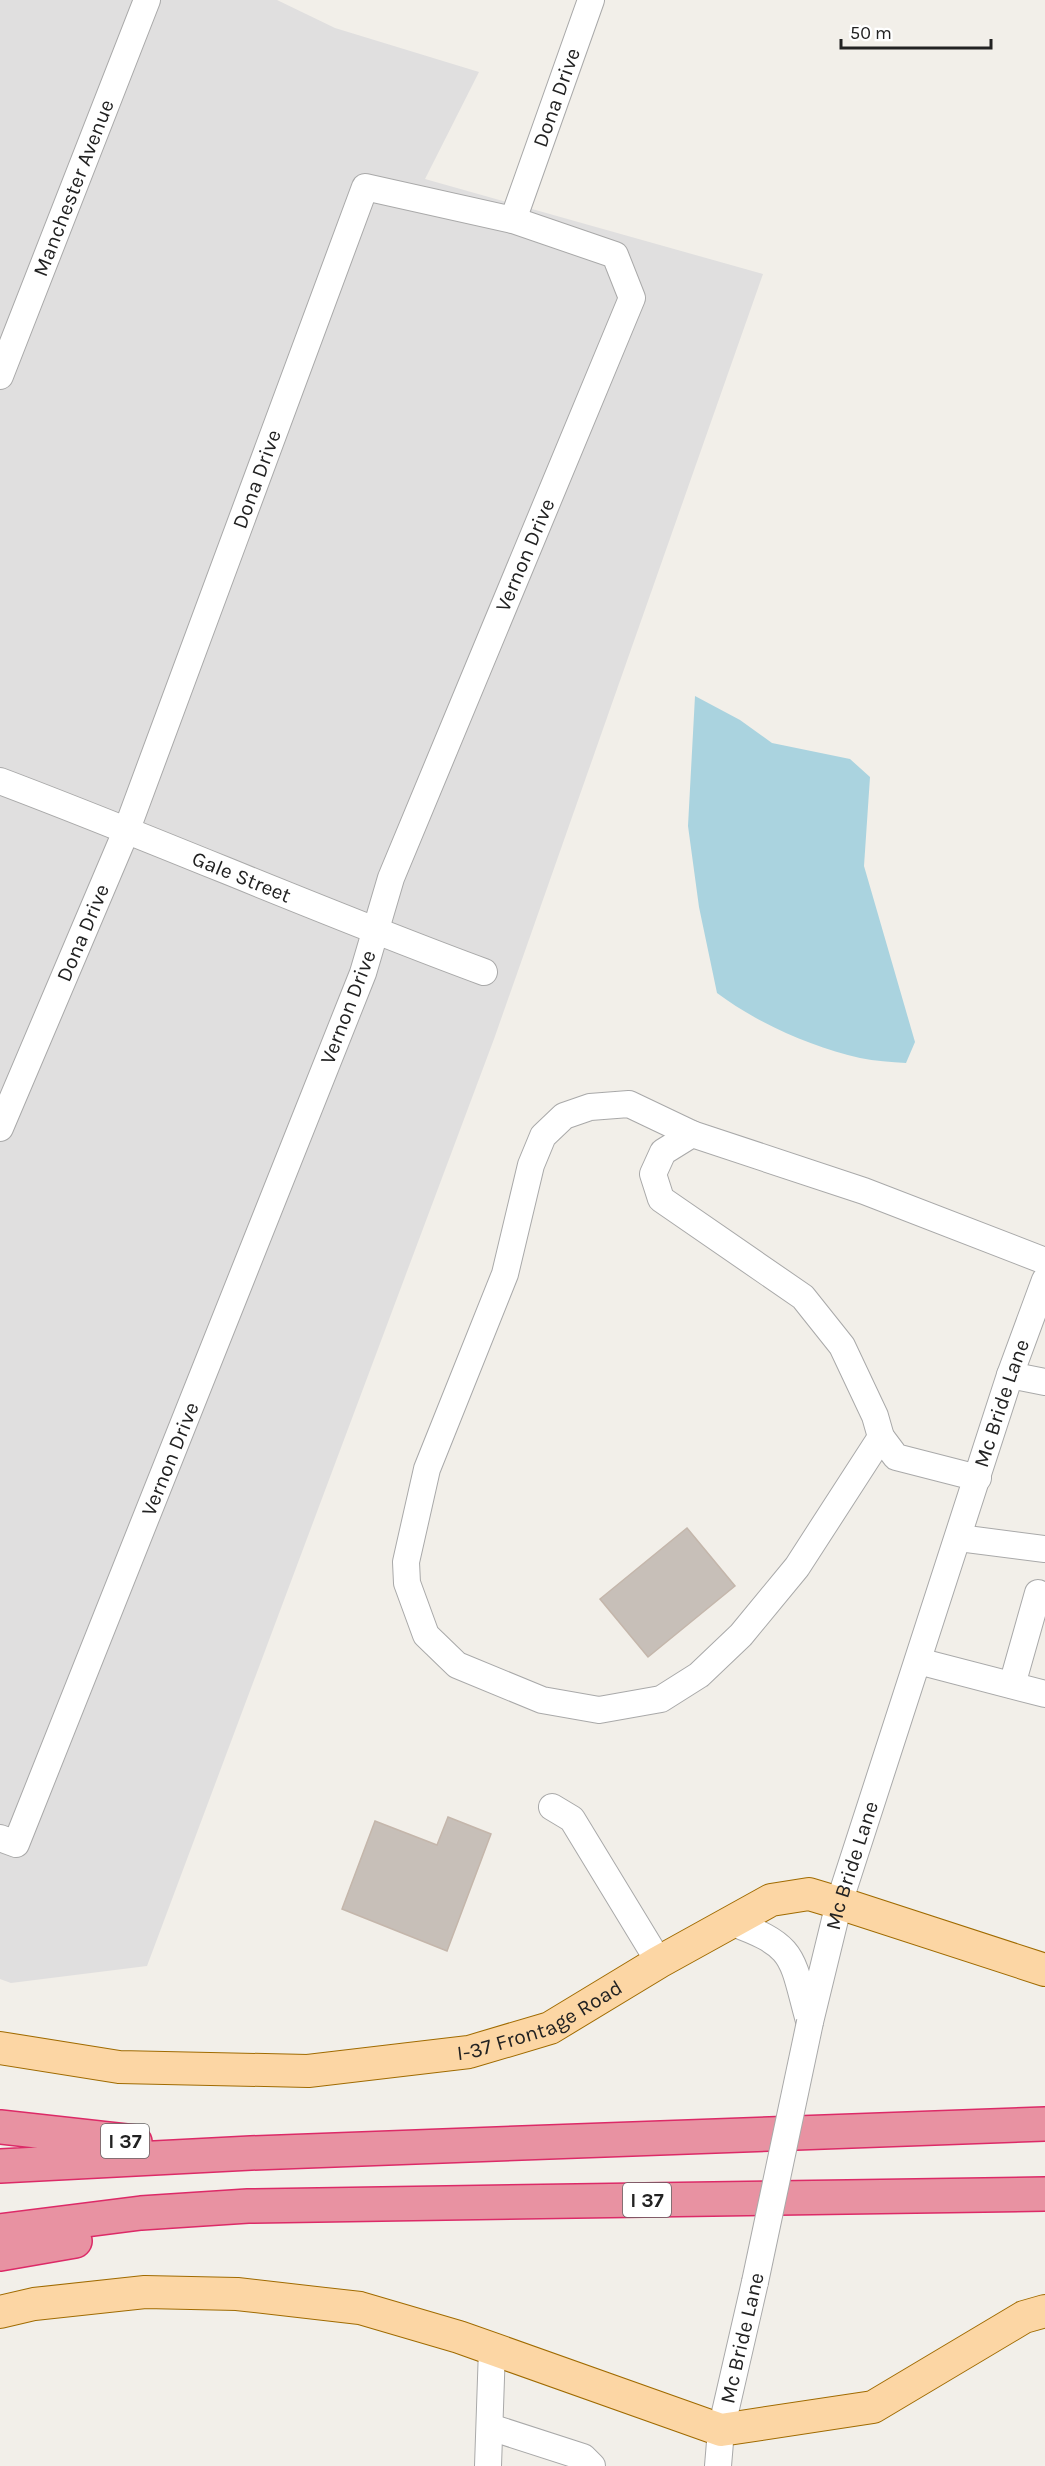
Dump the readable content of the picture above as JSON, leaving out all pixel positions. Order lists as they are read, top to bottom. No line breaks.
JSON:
{"streets":{"highway":["I 37"],"main road":["I-37 Frontage Road"],"street":["Dona Drive","Manchester Avenue","Vernon Drive","Gale Street","Mc Bride Lane"]},"crossings":[["Dona Drive","Vernon Drive"],["Dona Drive","Gale Street"],["Vernon Drive","Gale Street"],["Mc Bride Lane","I-37 Frontage Road"]],"scale_bar":"50 m"}
